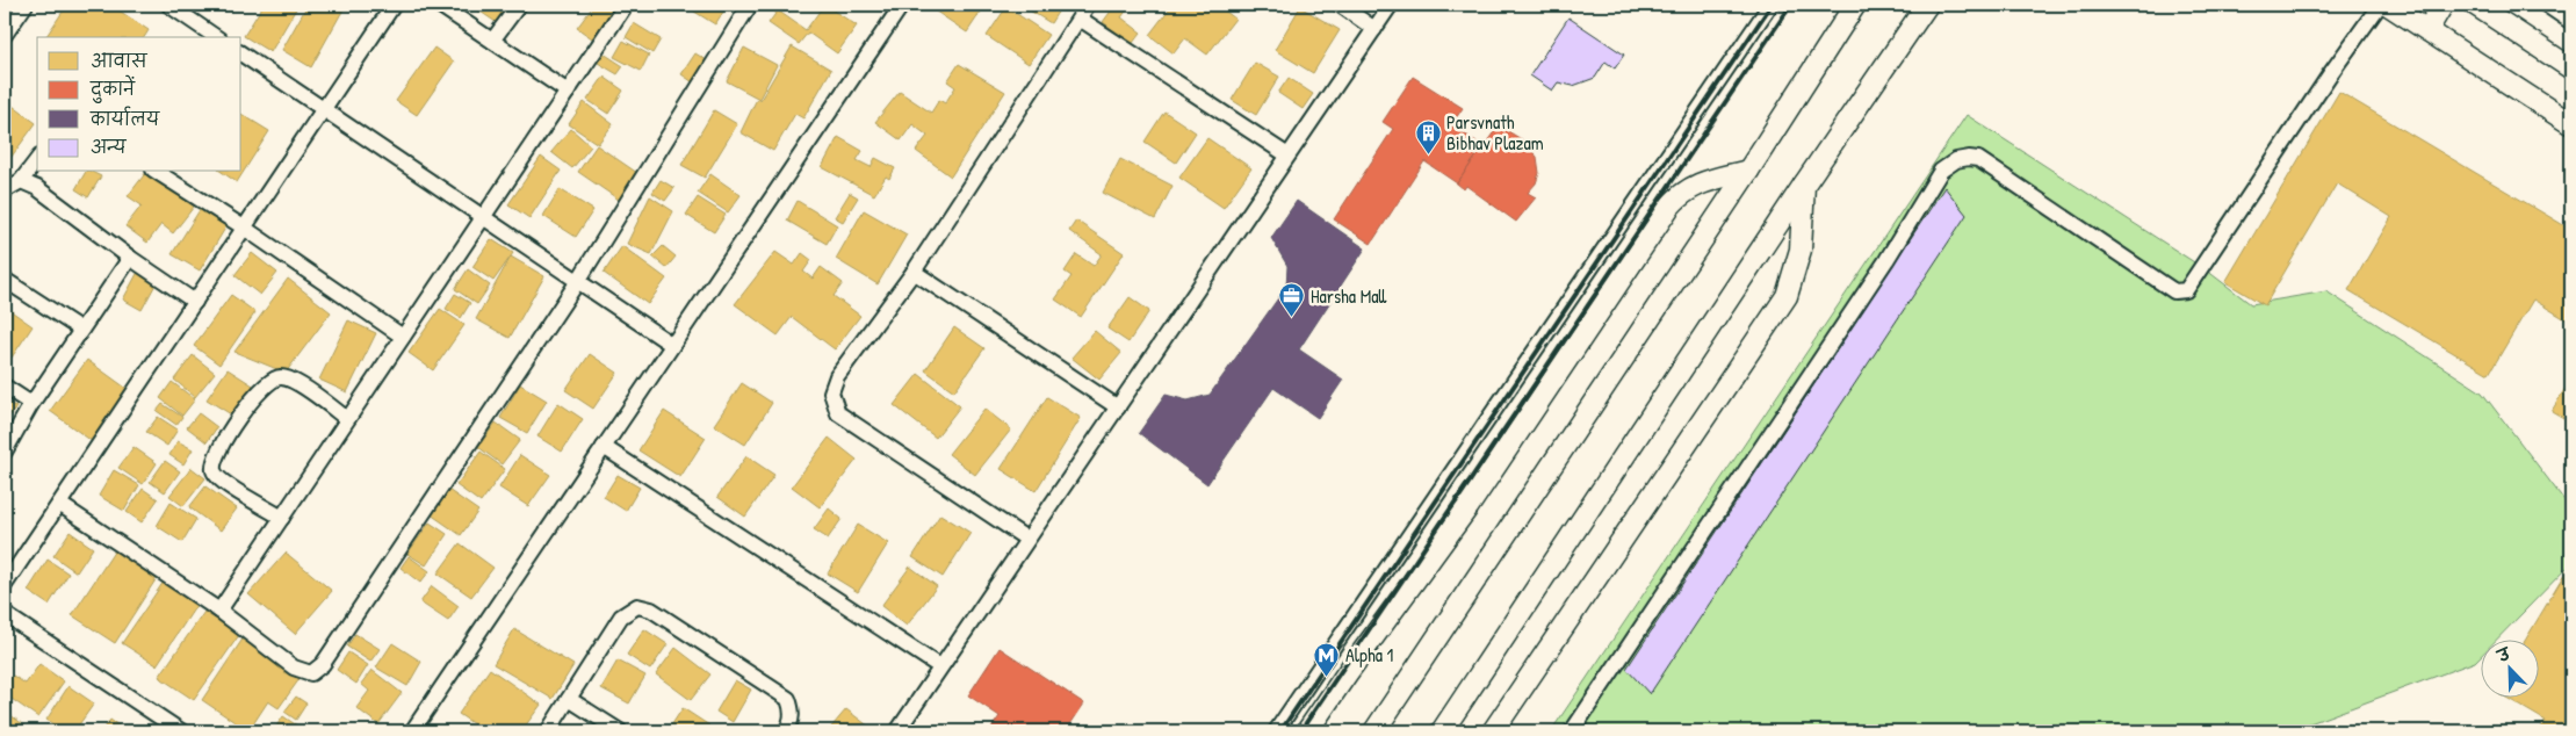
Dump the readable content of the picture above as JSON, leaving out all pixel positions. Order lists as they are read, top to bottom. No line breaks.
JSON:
{"places":{"building":["Parsvnath Bibhav Plazam"],"office":["Harsha Mall"],"metro station":["Alpha 1"]},"legend":["आवास","दुकानें","कार्यालय","अन्य"],"north":"top left"}
